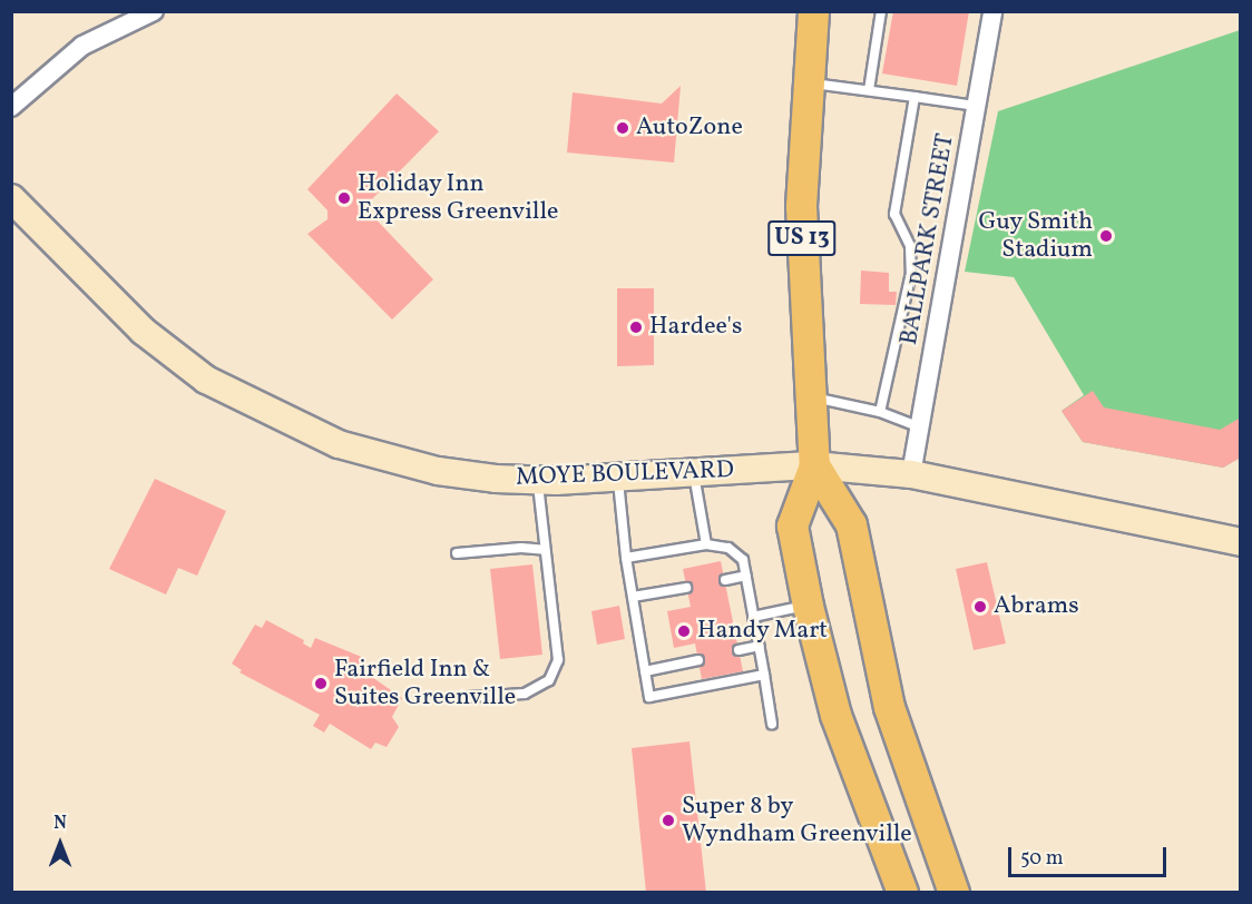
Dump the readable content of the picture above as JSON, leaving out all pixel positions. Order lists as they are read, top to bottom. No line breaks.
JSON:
{"streets":{"main road":["US 13","MOYE BOULEVARD"],"street":["BALLPARK STREET"]},"crossings":[["US 13","MOYE BOULEVARD"],["BALLPARK STREET","MOYE BOULEVARD"]],"places":["AutoZone","Holiday Inn Express Greenville","Guy Smith Stadium","Hardee's","Abrams","Handy Mart","Fairfield Inn & Suites Greenville","Super 8 by Wyndham Greenville"],"scale_bar":"50 m","north":"top"}
